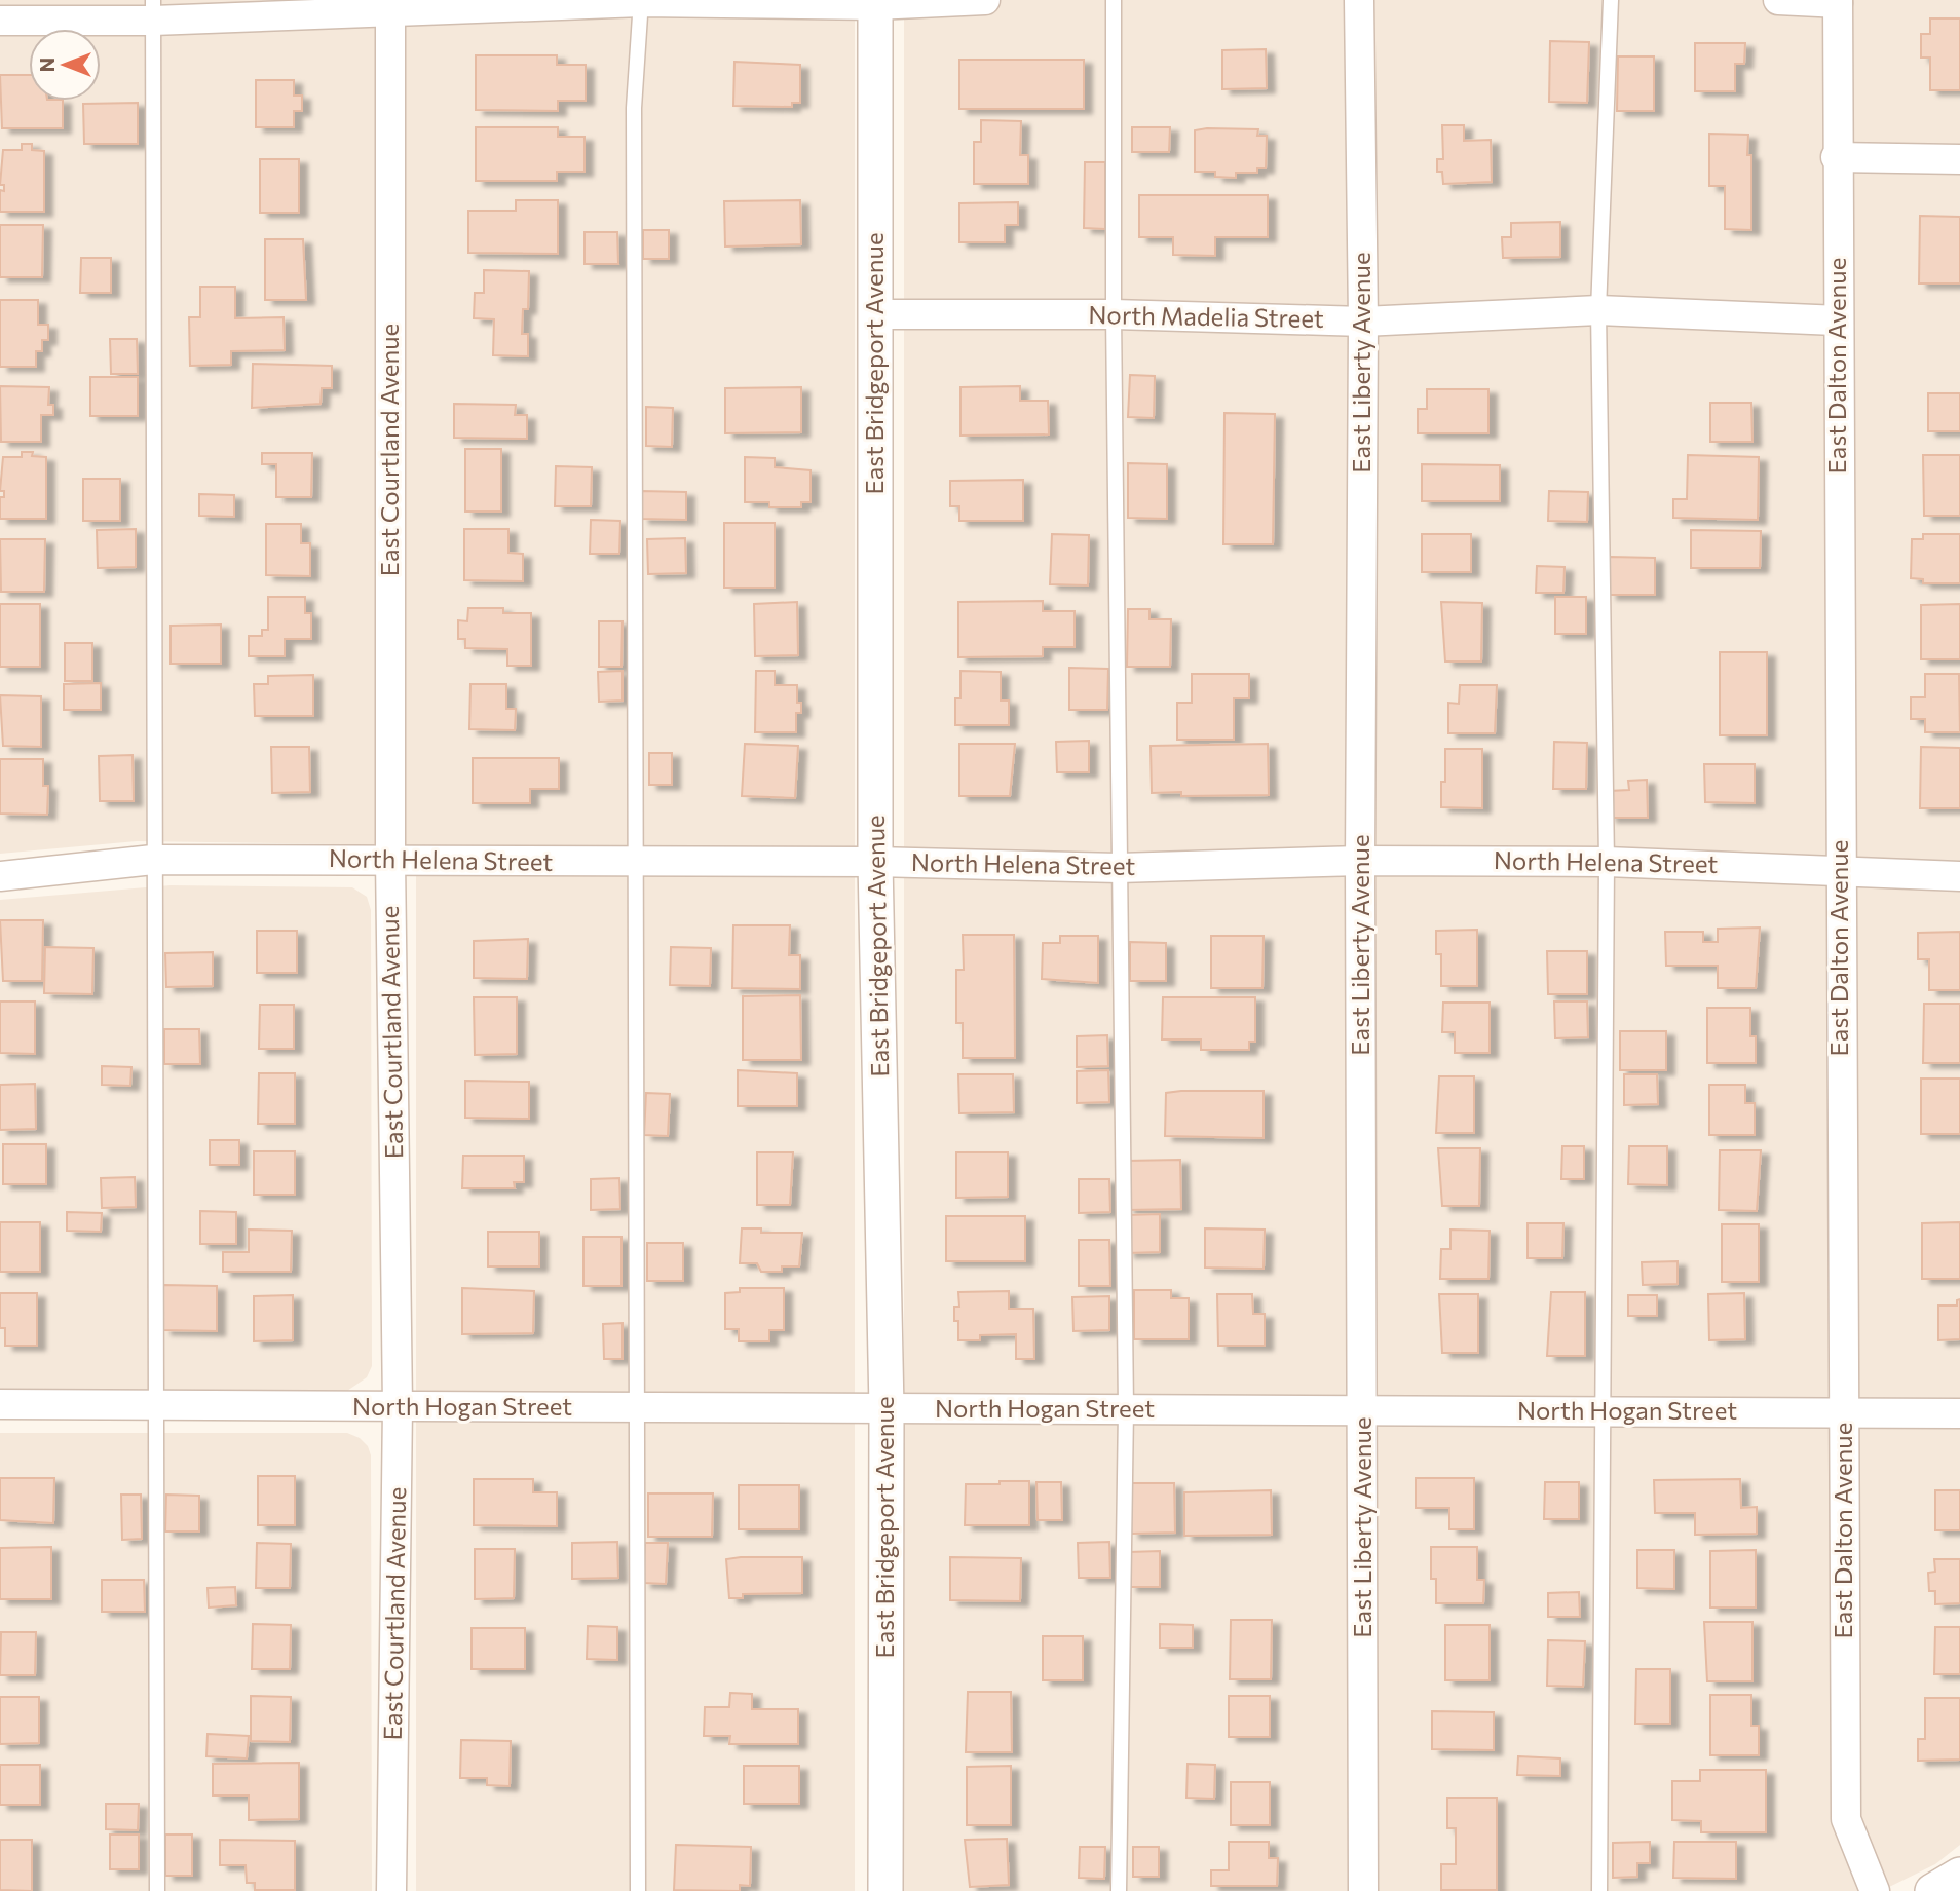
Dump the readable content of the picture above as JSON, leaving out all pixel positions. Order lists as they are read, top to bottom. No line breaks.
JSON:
{"streets":{"street":["North Madelia Street","East Liberty Avenue","East Bridgeport Avenue","East Dalton Avenue","East Courtland Avenue","North Helena Street","North Hogan Street"]},"crossings":[["North Madelia Street","East Liberty Avenue"],["North Madelia Street","East Bridgeport Avenue"],["North Madelia Street","East Dalton Avenue"],["East Liberty Avenue","North Helena Street"],["East Liberty Avenue","North Hogan Street"],["East Bridgeport Avenue","North Helena Street"],["East Bridgeport Avenue","North Hogan Street"],["East Dalton Avenue","North Helena Street"],["East Dalton Avenue","North Hogan Street"],["East Courtland Avenue","North Helena Street"],["East Courtland Avenue","North Hogan Street"]],"north":"left"}
